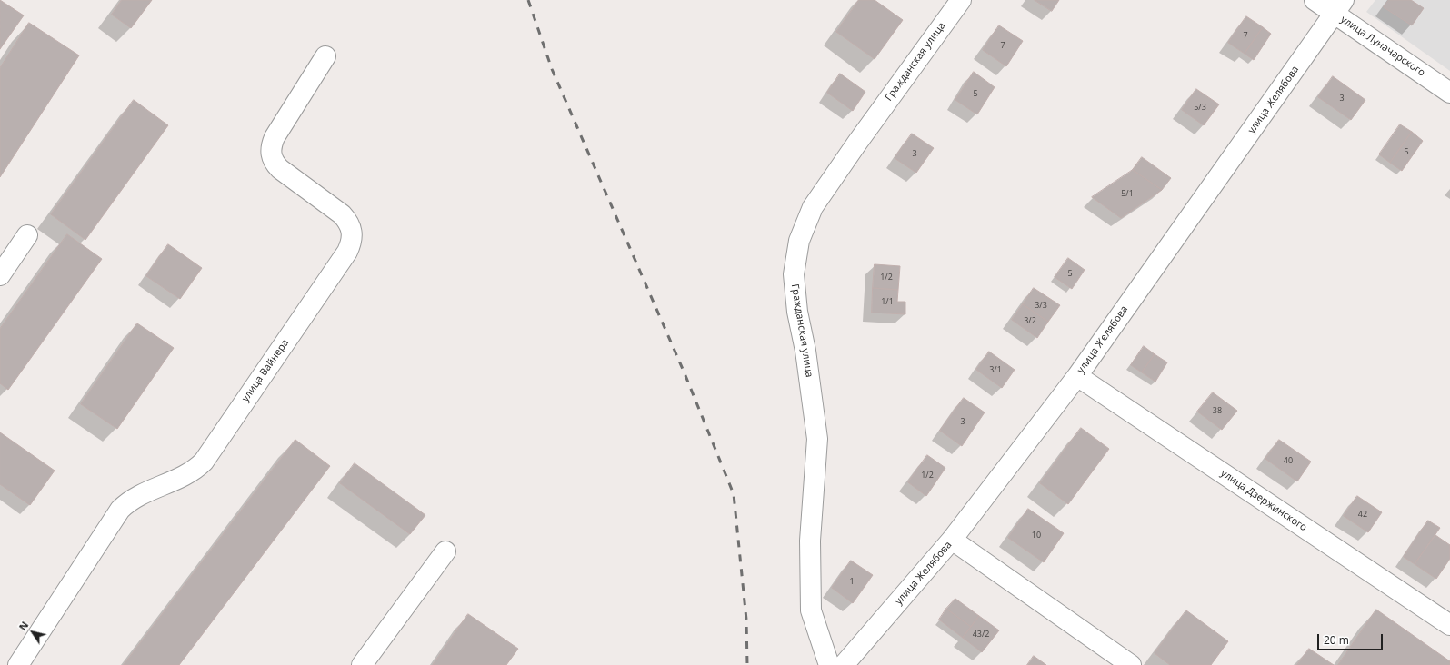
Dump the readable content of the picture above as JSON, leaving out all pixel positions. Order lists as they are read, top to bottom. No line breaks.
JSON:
{"streets":{"street":["улица Луначарского","Гражданская улица","улица Желябова","улица Вайнера","улица Дзержинского"]},"crossings":[["улица Луначарского","улица Желябова"],["улица Желябова","улица Дзержинского"]],"house_numbers":["7","7","5","3","5/3","5","3","5/1","5","1/2","1/1","3/3","3/2","3/1","38","3","40","1/2","42","10","1","43/2"],"scale_bar":"20 m","north":"top left"}
